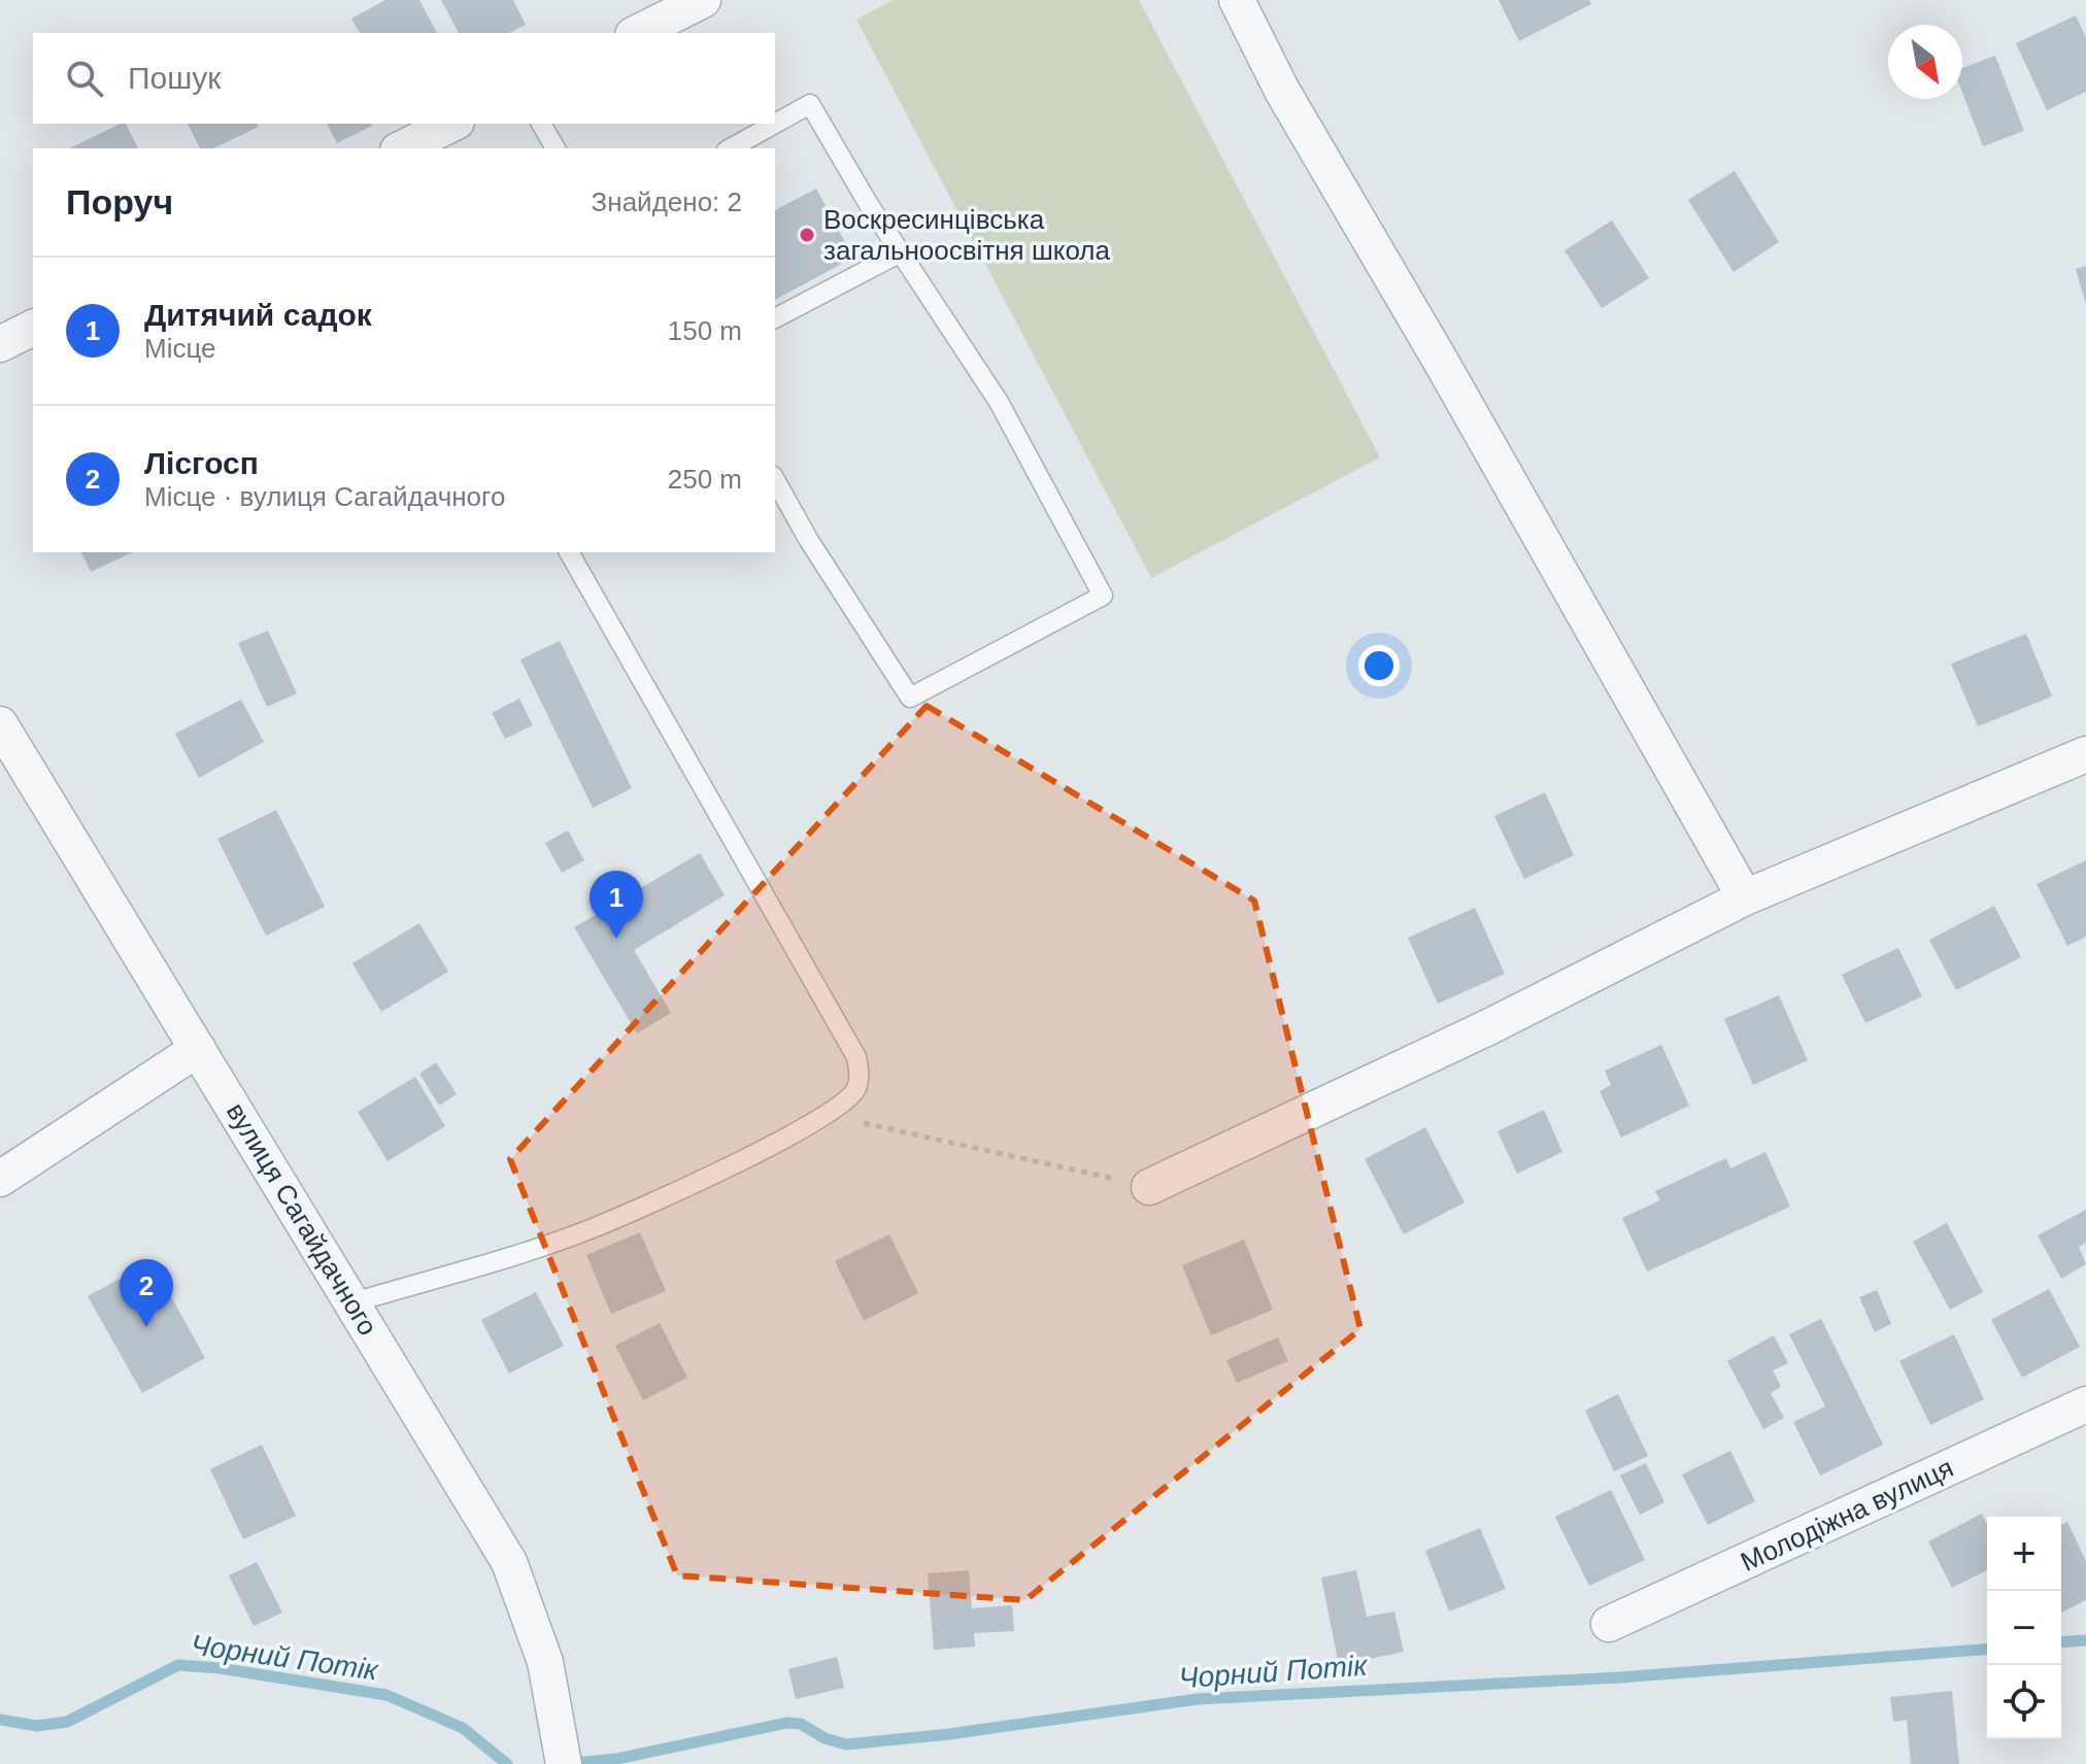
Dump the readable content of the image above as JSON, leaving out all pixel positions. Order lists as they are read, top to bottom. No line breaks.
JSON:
{"streets":{"street":["вулиця Сагайдачного","Молодіжна вулиця"]},"water":["Чорний Потік"],"places":["Воскресинцівська загальноосвітня школа"],"north":"bottom right","page":{"search":"Пошук","heading":["Поруч","Знайдено: 2"],"list":[{"mark":"1","name":"Дитячий садок","note":"Місце","value":"150 m"},{"mark":"2","name":"Лісгосп","note":"Місце · вулиця Сагайдачного","value":"250 m"}],"pins":["1","2"],"map_buttons":["+","−"]}}
